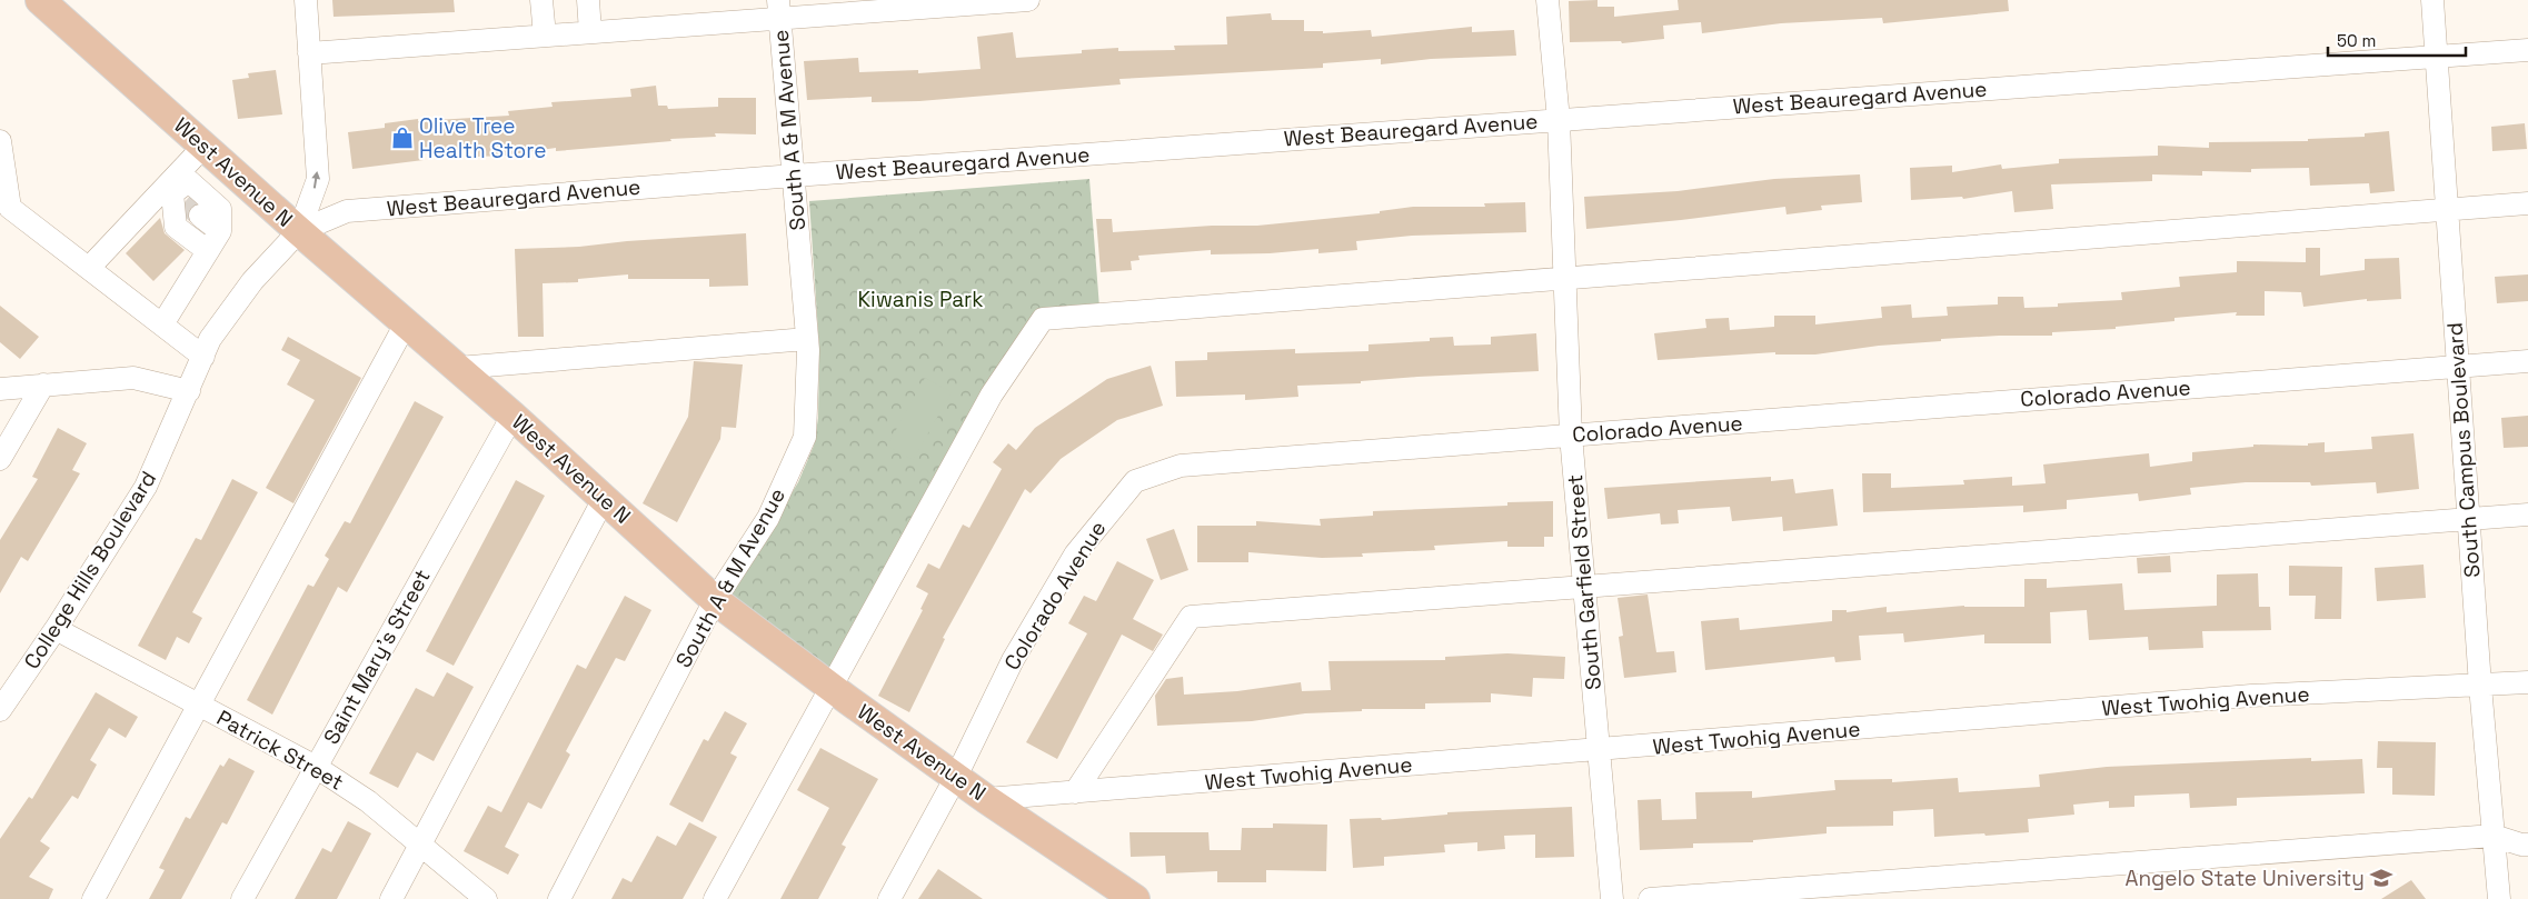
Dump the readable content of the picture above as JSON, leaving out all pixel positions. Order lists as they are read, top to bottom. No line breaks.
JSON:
{"streets":{"main road":["West Avenue N"],"street":["West Beauregard Avenue","South A & M Avenue","Colorado Avenue","South Campus Boulevard","College Hills Boulevard","South Garfield Street","Saint Mary's Street","West Twohig Avenue","Patrick Street"]},"crossings":[["West Beauregard Avenue","South A & M Avenue"],["West Beauregard Avenue","West Avenue N"],["West Beauregard Avenue","South Campus Boulevard"],["West Beauregard Avenue","College Hills Boulevard"],["West Beauregard Avenue","South Garfield Street"],["South A & M Avenue","West Avenue N"],["West Avenue N","Colorado Avenue"],["West Avenue N","College Hills Boulevard"],["West Avenue N","Saint Mary's Street"],["West Avenue N","West Twohig Avenue"],["Colorado Avenue","South Campus Boulevard"],["Colorado Avenue","South Garfield Street"],["South Campus Boulevard","West Twohig Avenue"],["College Hills Boulevard","Patrick Street"],["South Garfield Street","West Twohig Avenue"],["Saint Mary's Street","Patrick Street"]],"parks":["Kiwanis Park"],"places":{"shop":["Olive Tree Health Store"],"school or university":["Angelo State University"]},"scale_bar":"50 m"}
